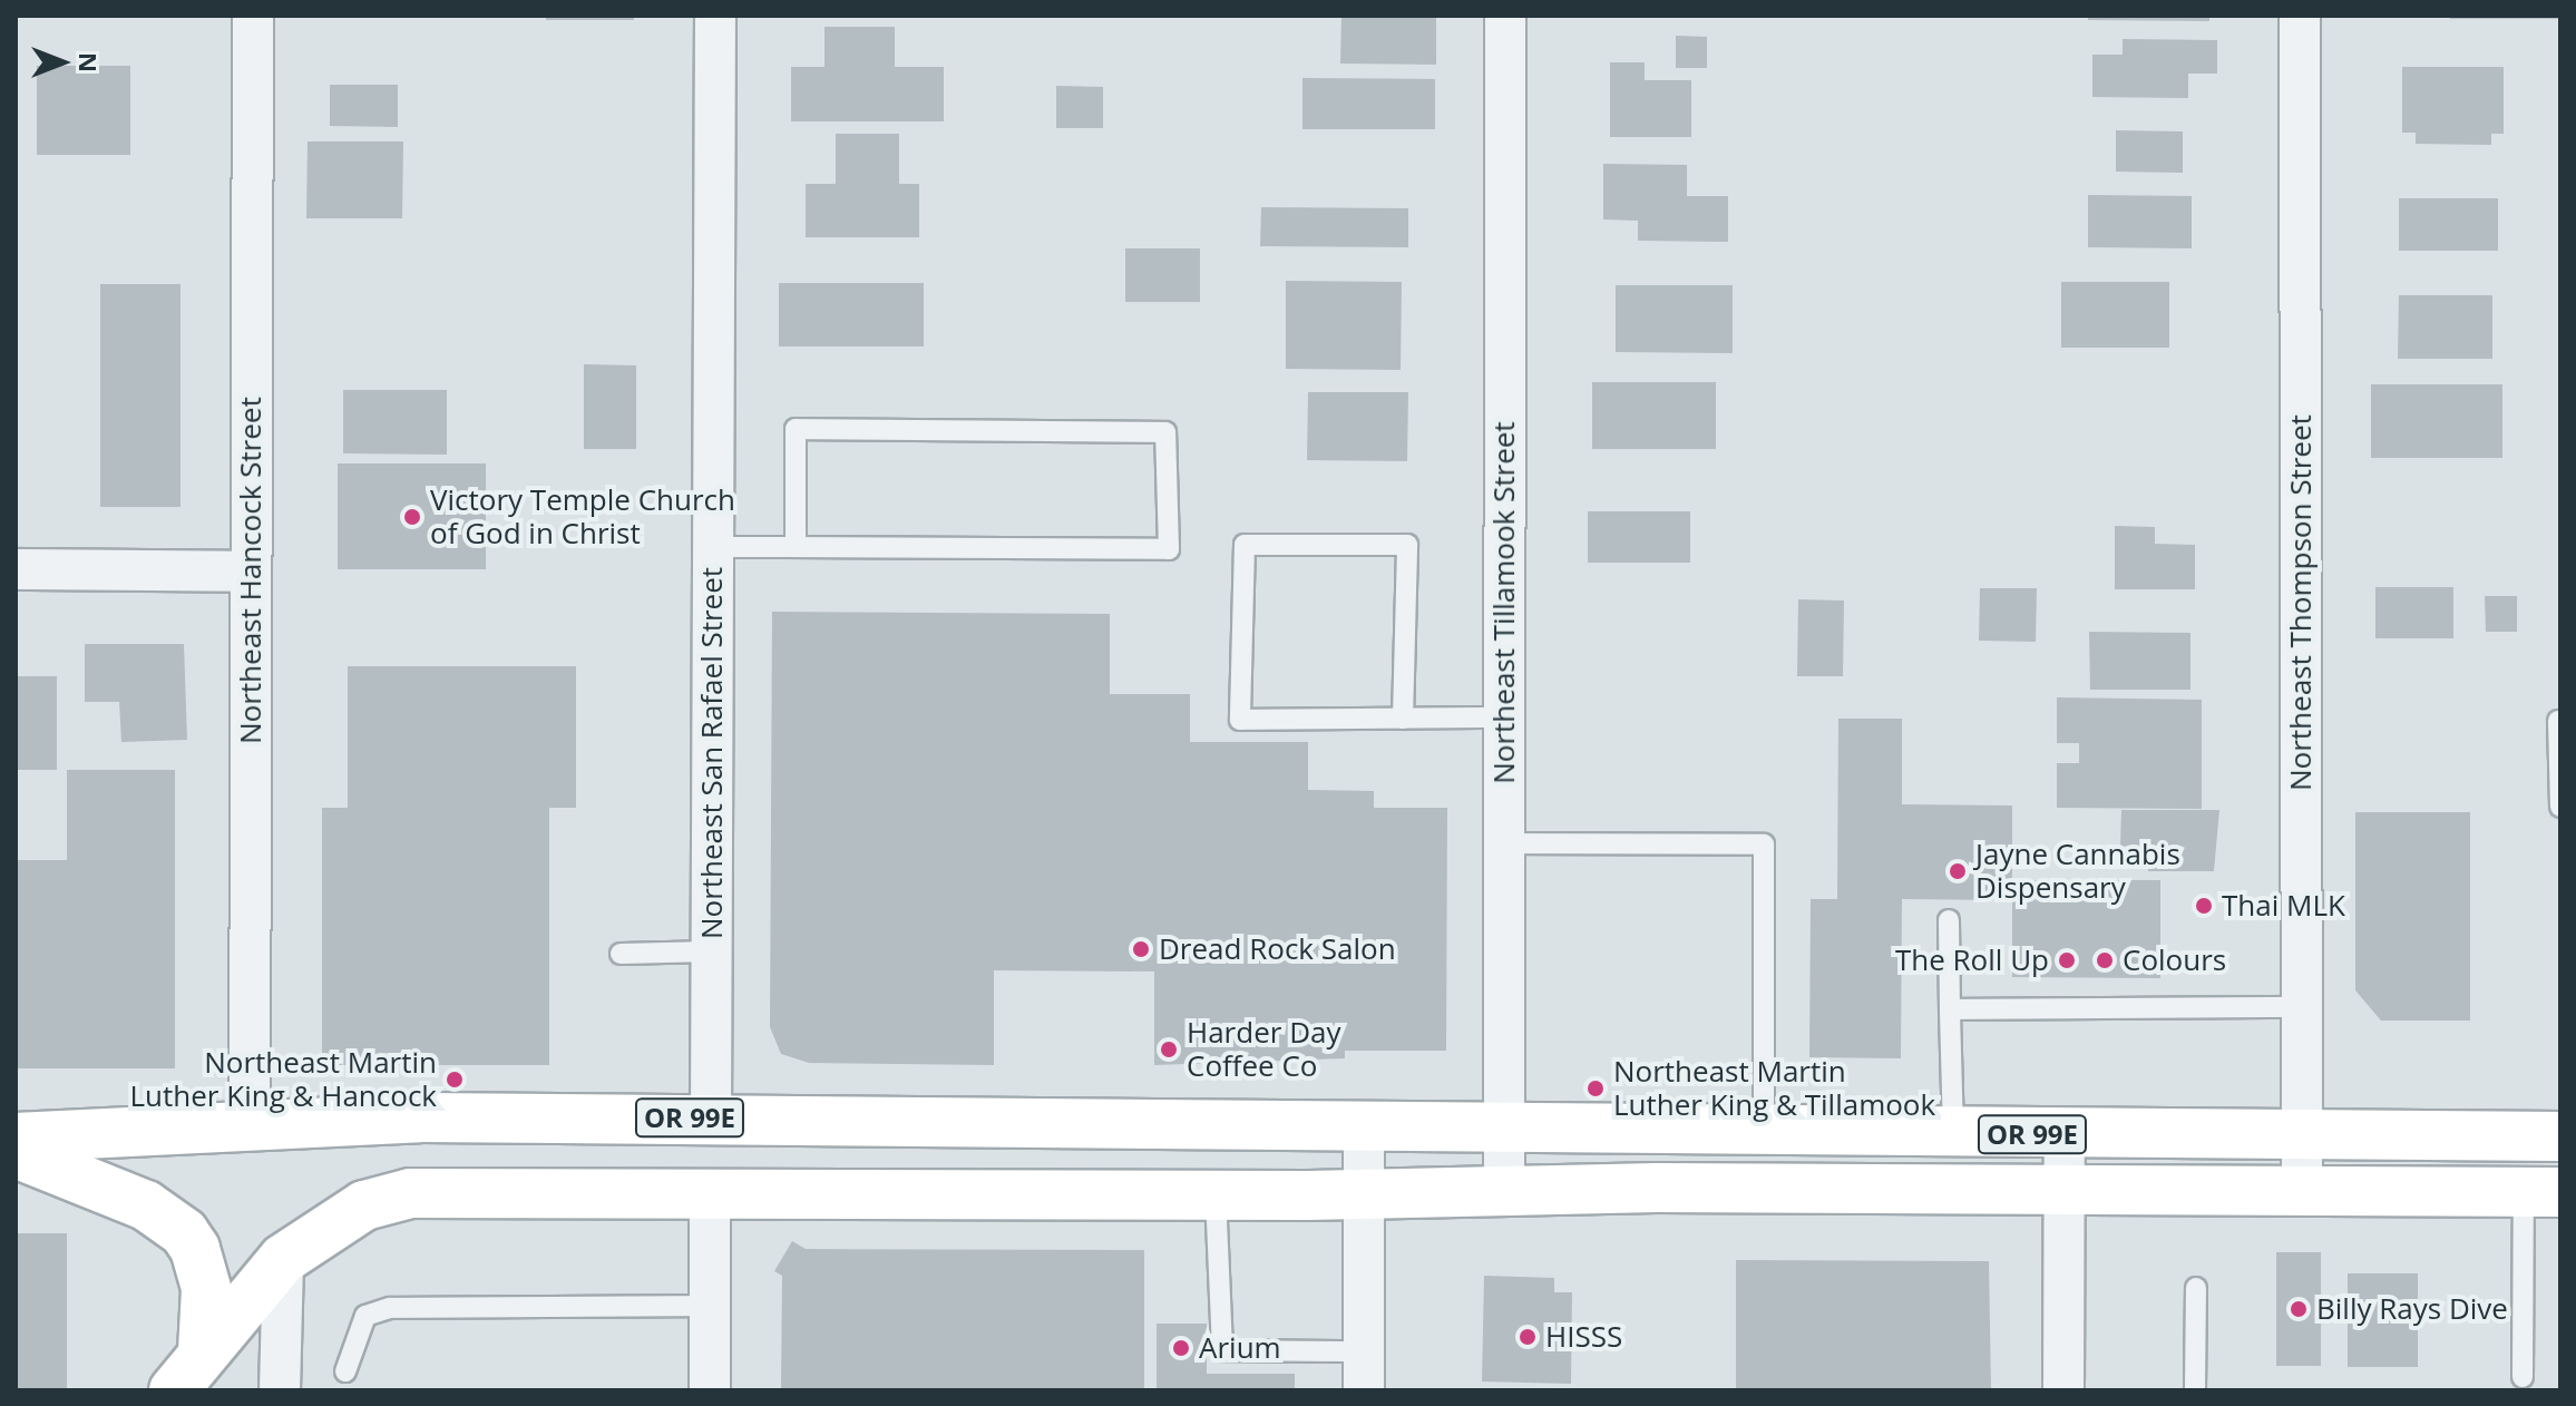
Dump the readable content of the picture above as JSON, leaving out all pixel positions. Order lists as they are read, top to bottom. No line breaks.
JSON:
{"streets":{"main road":["OR 99E"],"street":["Northeast Hancock Street","Northeast Tillamook Street","Northeast Thompson Street","Northeast San Rafael Street"]},"crossings":[["Northeast Hancock Street","OR 99E"],["Northeast Tillamook Street","OR 99E"],["Northeast Thompson Street","OR 99E"],["Northeast San Rafael Street","OR 99E"]],"places":["Victory Temple Church of God in Christ","Jayne Cannabis Dispensary","Thai MLK","Dread Rock Salon","The Roll Up","Colours","Harder Day Coffee Co","Northeast Martin Luther King & Hancock","Northeast Martin Luther King & Tillamook","Billy Rays Dive","HISSS","Arium"],"north":"right"}
